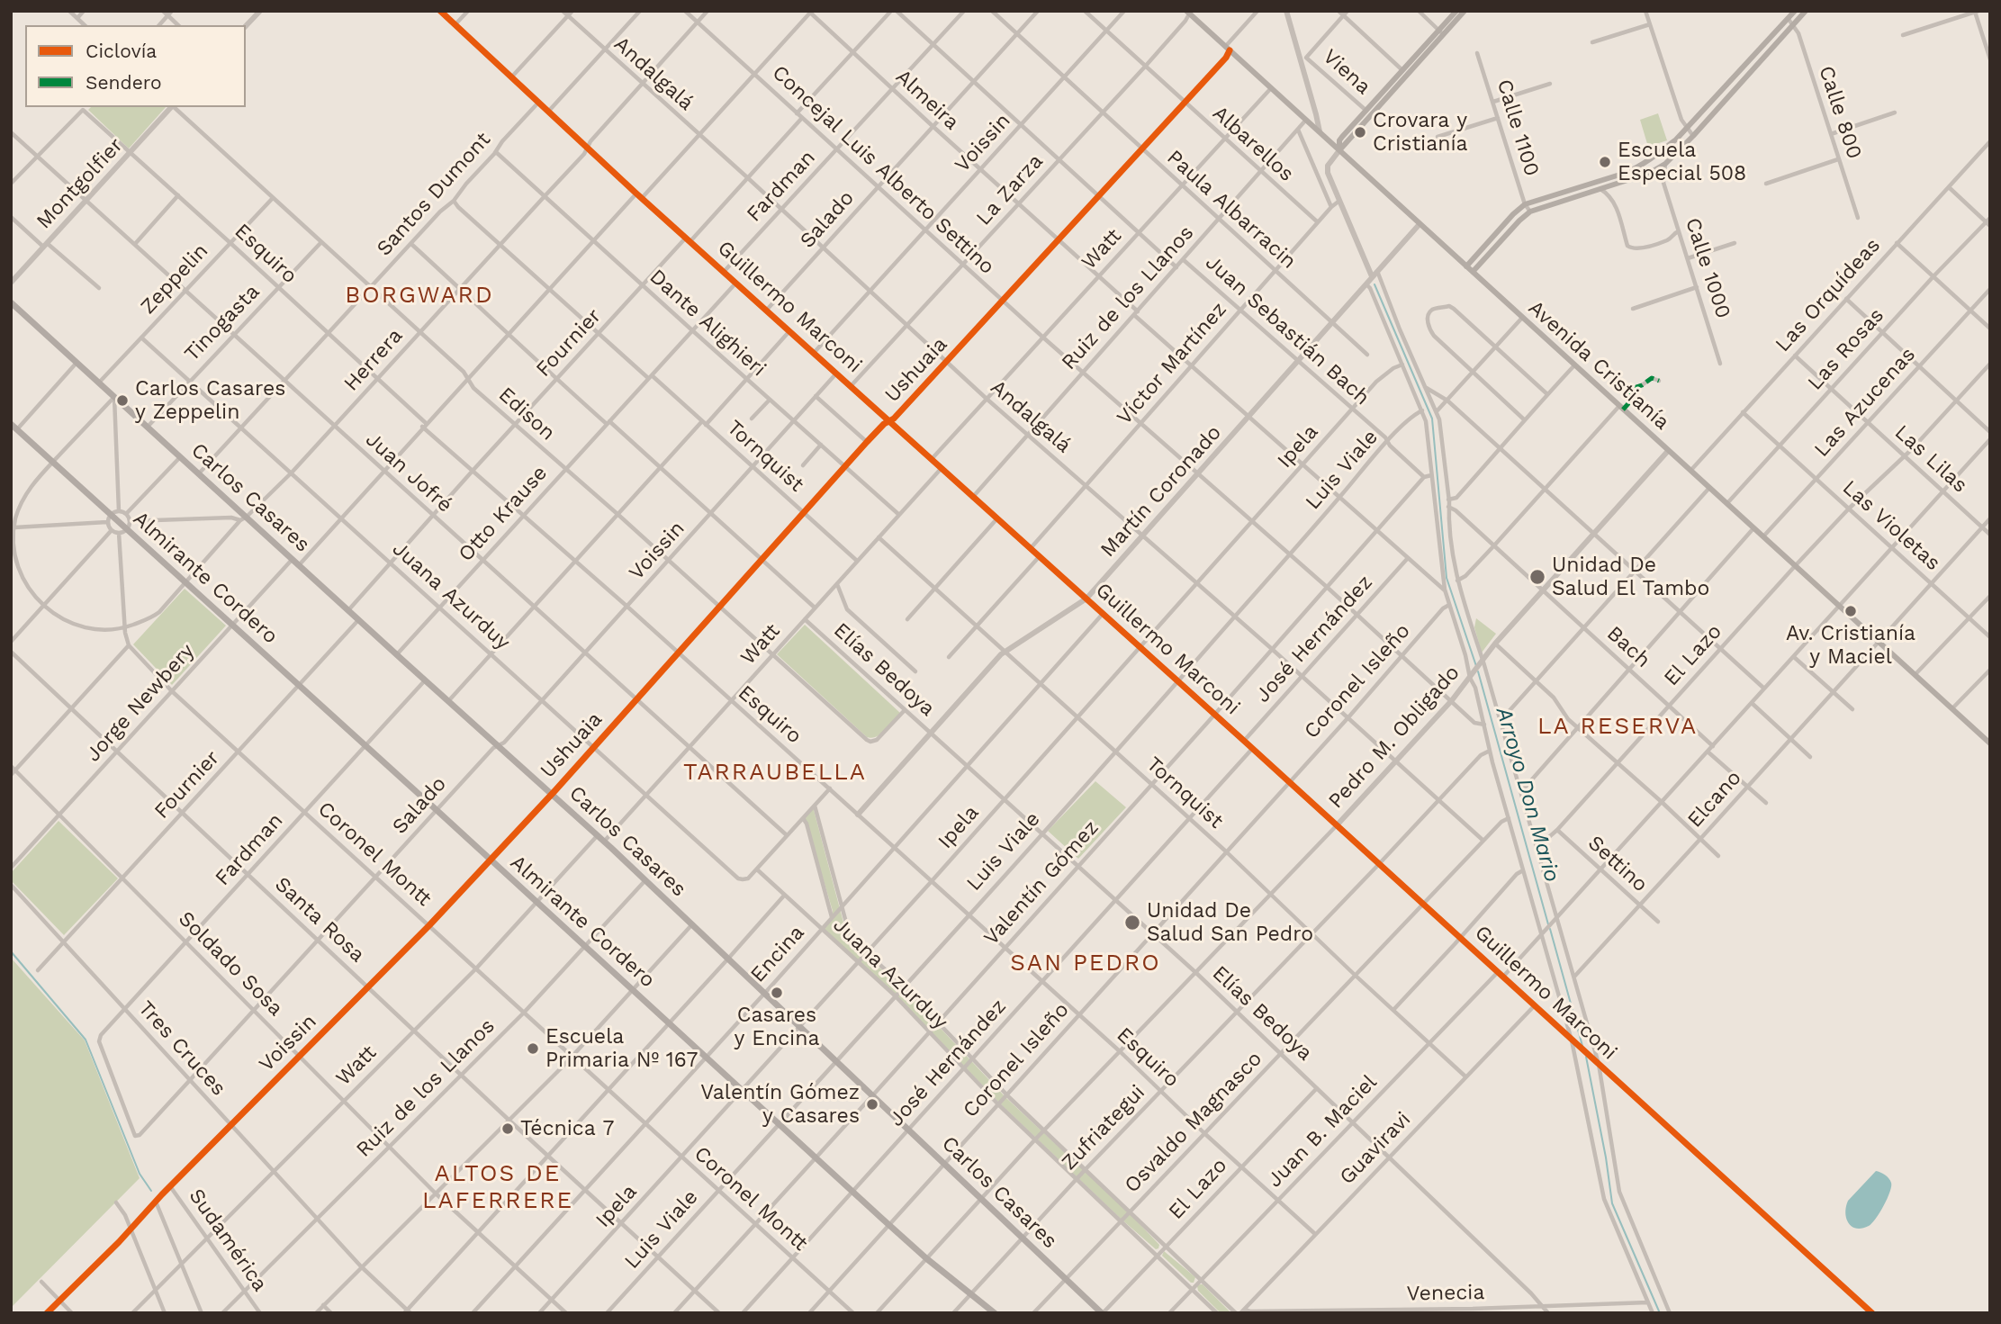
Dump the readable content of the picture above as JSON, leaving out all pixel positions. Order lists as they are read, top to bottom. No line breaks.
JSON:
{"streets":{"main road":["Avenida Cristianía","Carlos Casares","Almirante Cordero"],"street":["Viena","Andalgalá","Almeira","Calle 800","Calle 1100","Voissin","Albarellos","Concejal Luis Alberto Settino","Montgolfier","Fardman","La Zarza","Santos Dumont","Paula Albarracin","Salado","Watt","Esquiro","Calle 1000","Zeppelin","Las Orquídeas","Ruiz de los Llanos","Guillermo Marconi","Tinogasta","Dante Alighieri","Juan Sebastián Bach","Fournier","Las Rosas","Herrera","Víctor Martínez","Ushuaia","Las Azucenas","Edison","Ipela","Tornquist","Las Lilas","Luis Viale","Juan Jofré","Martín Coronado","Otto Krause","Las Violetas","Juana Azurduy","José Hernández","Bach","El Lazo","Elías Bedoya","Coronel Isleño","Jorge Newbery","Pedro M. Obligado","Elcano","Coronel Montt","Settino","Valentín Gómez","Santa Rosa","Encina","Soldado Sosa","Tres Cruces","Osvaldo Magnasco","Zufriategui","Juan B. Maciel","Guaviravi","Sudamérica","Venecia"]},"crossings":[["Andalgalá","Voissin"],["Andalgalá","Fardman"],["Andalgalá","La Zarza"],["Andalgalá","Salado"],["Andalgalá","Watt"],["Andalgalá","Ruiz de los Llanos"],["Andalgalá","Fournier"],["Andalgalá","Herrera"],["Andalgalá","Víctor Martínez"],["Andalgalá","Ushuaia"],["Andalgalá","Ipela"],["Andalgalá","Luis Viale"],["Andalgalá","Martín Coronado"],["Andalgalá","José Hernández"],["Andalgalá","Coronel Isleño"],["Andalgalá","Pedro M. Obligado"],["Andalgalá","Valentín Gómez"],["Andalgalá","Osvaldo Magnasco"],["Andalgalá","Zufriategui"],["Almeira","Voissin"],["Almeira","Fardman"],["Almeira","La Zarza"],["Almeira","Salado"],["Almeira","Watt"],["Almeira","Ruiz de los Llanos"],["Almeira","Víctor Martínez"],["Almeira","Ushuaia"],["Almeira","Ipela"],["Almeira","Luis Viale"],["Almeira","Martín Coronado"],["Almeira","José Hernández"],["Almeira","Valentín Gómez"],["Voissin","Albarellos"],["Voissin","Concejal Luis Alberto Settino"],["Voissin","Paula Albarracin"],["Voissin","Salado"],["Voissin","Esquiro"],["Voissin","Guillermo Marconi"],["Voissin","Dante Alighieri"],["Voissin","Juan Sebastián Bach"],["Voissin","Ushuaia"],["Voissin","Edison"],["Voissin","Tornquist"],["Voissin","Juan Jofré"],["Voissin","Carlos Casares"],["Voissin","Almirante Cordero"],["Voissin","Juana Azurduy"],["Voissin","Elías Bedoya"],["Voissin","Coronel Montt"],["Voissin","Santa Rosa"],["Voissin","Soldado Sosa"],["Voissin","Tres Cruces"],["Voissin","Sudamérica"],["Albarellos","La Zarza"],["Albarellos","Watt"],["Albarellos","Ruiz de los Llanos"],["Albarellos","Víctor Martínez"],["Albarellos","Ushuaia"],["Concejal Luis Alberto Settino","Fardman"],["Concejal Luis Alberto Settino","La Zarza"],["Concejal Luis Alberto Settino","Salado"],["Concejal Luis Alberto Settino","Watt"],["Concejal Luis Alberto Settino","Ruiz de los Llanos"],["Concejal Luis Alberto Settino","Fournier"],["Concejal Luis Alberto Settino","Herrera"],["Concejal Luis Alberto Settino","Víctor Martínez"],["Concejal Luis Alberto Settino","Ushuaia"],["Concejal Luis Alberto Settino","Ipela"],["Concejal Luis Alberto Settino","Luis Viale"],["Concejal Luis Alberto Settino","Martín Coronado"],["Concejal Luis Alberto Settino","José Hernández"],["Concejal Luis Alberto Settino","Coronel Isleño"],["Concejal Luis Alberto Settino","Pedro M. Obligado"],["Concejal Luis Alberto Settino","Valentín Gómez"],["Montgolfier","Esquiro"],["Montgolfier","Juan Jofré"],["Fardman","Salado"],["Fardman","Guillermo Marconi"],["Fardman","Juan Sebastián Bach"],["Fardman","Carlos Casares"],["Fardman","Almirante Cordero"],["Fardman","Coronel Montt"],["Fardman","Santa Rosa"],["Fardman","Soldado Sosa"],["Fardman","Tres Cruces"],["La Zarza","Paula Albarracin"],["La Zarza","Guillermo Marconi"],["La Zarza","Juan Sebastián Bach"],["La Zarza","Avenida Cristianía"],["Santos Dumont","Esquiro"],["Santos Dumont","Guillermo Marconi"],["Santos Dumont","Dante Alighieri"],["Santos Dumont","Edison"],["Santos Dumont","Tornquist"],["Santos Dumont","Juan Jofré"],["Santos Dumont","Carlos Casares"],["Santos Dumont","Juana Azurduy"],["Santos Dumont","Elías Bedoya"],["Paula Albarracin","Salado"],["Paula Albarracin","Watt"],["Paula Albarracin","Ruiz de los Llanos"],["Paula Albarracin","Víctor Martínez"],["Paula Albarracin","Ushuaia"],["Paula Albarracin","Martín Coronado"],["Salado","Guillermo Marconi"],["Salado","Juan Sebastián Bach"],["Salado","Carlos Casares"],["Salado","Almirante Cordero"],["Salado","Coronel Montt"],["Salado","Santa Rosa"],["Salado","Soldado Sosa"],["Salado","Tres Cruces"],["Watt","Esquiro"],["Watt","Guillermo Marconi"],["Watt","Dante Alighieri"],["Watt","Juan Sebastián Bach"],["Watt","Avenida Cristianía"],["Watt","Edison"],["Watt","Tornquist"],["Watt","Juan Jofré"],["Watt","Carlos Casares"],["Watt","Almirante Cordero"],["Watt","Juana Azurduy"],["Watt","Elías Bedoya"],["Watt","Coronel Montt"],["Watt","Santa Rosa"],["Watt","Soldado Sosa"],["Watt","Tres Cruces"],["Watt","Sudamérica"],["Esquiro","Zeppelin"],["Esquiro","Tinogasta"],["Esquiro","Fournier"],["Esquiro","Herrera"],["Esquiro","Ushuaia"],["Esquiro","Ipela"],["Esquiro","Luis Viale"],["Esquiro","Juan Jofré"],["Esquiro","Martín Coronado"],["Esquiro","Otto Krause"],["Esquiro","José Hernández"],["Esquiro","El Lazo"],["Esquiro","Coronel Isleño"],["Esquiro","Pedro M. Obligado"],["Esquiro","Valentín Gómez"],["Esquiro","Encina"],["Esquiro","Osvaldo Magnasco"],["Esquiro","Zufriategui"],["Esquiro","Juan B. Maciel"],["Esquiro","Guaviravi"],["Zeppelin","Edison"],["Zeppelin","Juan Jofré"],["Zeppelin","Carlos Casares"],["Zeppelin","Juana Azurduy"],["Las Orquídeas","Avenida Cristianía"],["Las Orquídeas","Las Lilas"],["Las Orquídeas","Las Violetas"],["Ruiz de los Llanos","Guillermo Marconi"],["Ruiz de los Llanos","Juan Sebastián Bach"],["Ruiz de los Llanos","Avenida Cristianía"],["Ruiz de los Llanos","Carlos Casares"],["Ruiz de los Llanos","Almirante Cordero"],["Ruiz de los Llanos","Coronel Montt"],["Ruiz de los Llanos","Santa Rosa"],["Ruiz de los Llanos","Soldado Sosa"],["Ruiz de los Llanos","Tres Cruces"],["Ruiz de los Llanos","Sudamérica"],["Guillermo Marconi","Fournier"],["Guillermo Marconi","Herrera"],["Guillermo Marconi","Víctor Martínez"],["Guillermo Marconi","Ushuaia"],["Guillermo Marconi","Ipela"],["Guillermo Marconi","Luis Viale"],["Guillermo Marconi","Martín Coronado"],["Guillermo Marconi","Otto Krause"],["Guillermo Marconi","José Hernández"],["Guillermo Marconi","Coronel Isleño"],["Guillermo Marconi","Pedro M. Obligado"],["Guillermo Marconi","Valentín Gómez"],["Guillermo Marconi","Encina"],["Guillermo Marconi","Osvaldo Magnasco"],["Guillermo Marconi","Zufriategui"],["Guillermo Marconi","Juan B. Maciel"],["Guillermo Marconi","Guaviravi"],["Tinogasta","Edison"],["Tinogasta","Juan Jofré"],["Tinogasta","Carlos Casares"],["Tinogasta","Juana Azurduy"],["Dante Alighieri","Fournier"],["Dante Alighieri","Herrera"],["Dante Alighieri","Ushuaia"],["Dante Alighieri","Otto Krause"],["Juan Sebastián Bach","Víctor Martínez"],["Juan Sebastián Bach","Ushuaia"],["Juan Sebastián Bach","Ipela"],["Juan Sebastián Bach","Luis Viale"],["Juan Sebastián Bach","Martín Coronado"],["Juan Sebastián Bach","Valentín Gómez"],["Fournier","Edison"],["Fournier","Tornquist"],["Fournier","Juan Jofré"],["Fournier","Carlos Casares"],["Fournier","Almirante Cordero"],["Fournier","Juana Azurduy"],["Fournier","Elías Bedoya"],["Fournier","Coronel Montt"],["Fournier","Santa Rosa"],["Fournier","Soldado Sosa"],["Fournier","Tres Cruces"],["Las Rosas","Avenida Cristianía"],["Las Rosas","Las Lilas"],["Las Rosas","Las Violetas"],["Herrera","Edison"],["Herrera","Tornquist"],["Herrera","Juan Jofré"],["Herrera","Carlos Casares"],["Herrera","Almirante Cordero"],["Herrera","Juana Azurduy"],["Herrera","Elías Bedoya"],["Avenida Cristianía","Ushuaia"],["Avenida Cristianía","Las Azucenas"],["Avenida Cristianía","Martín Coronado"],["Avenida Cristianía","El Lazo"],["Avenida Cristianía","Pedro M. Obligado"],["Avenida Cristianía","Elcano"],["Ushuaia","Edison"],["Ushuaia","Tornquist"],["Ushuaia","Juan Jofré"],["Ushuaia","Carlos Casares"],["Ushuaia","Juana Azurduy"],["Ushuaia","Elías Bedoya"],["Las Azucenas","Las Lilas"],["Las Azucenas","Las Violetas"],["Edison","Otto Krause"],["Edison","Elías Bedoya"],["Ipela","Tornquist"],["Ipela","Carlos Casares"],["Ipela","Almirante Cordero"],["Ipela","Juana Azurduy"],["Ipela","Elías Bedoya"],["Ipela","Coronel Montt"],["Ipela","Santa Rosa"],["Ipela","Soldado Sosa"],["Tornquist","Luis Viale"],["Tornquist","Martín Coronado"],["Tornquist","Otto Krause"],["Tornquist","José Hernández"],["Tornquist","Coronel Isleño"],["Tornquist","Pedro M. Obligado"],["Tornquist","Valentín Gómez"],["Tornquist","Encina"],["Tornquist","Osvaldo Magnasco"],["Tornquist","Zufriategui"],["Tornquist","Juan B. Maciel"],["Tornquist","Guaviravi"],["Las Lilas","El Lazo"],["Las Lilas","Elcano"],["Luis Viale","Carlos Casares"],["Luis Viale","Almirante Cordero"],["Luis Viale","Juana Azurduy"],["Luis Viale","Elías Bedoya"],["Luis Viale","Coronel Montt"],["Luis Viale","Santa Rosa"],["Juan Jofré","Otto Krause"],["Martín Coronado","Elías Bedoya"],["Carlos Casares","Otto Krause"],["Carlos Casares","José Hernández"],["Carlos Casares","El Lazo"],["Carlos Casares","Coronel Isleño"],["Carlos Casares","Jorge Newbery"],["Carlos Casares","Pedro M. Obligado"],["Carlos Casares","Valentín Gómez"],["Carlos Casares","Encina"],["Carlos Casares","Osvaldo Magnasco"],["Carlos Casares","Zufriategui"],["Otto Krause","Juana Azurduy"],["Otto Krause","Elías Bedoya"],["Las Violetas","El Lazo"],["Las Violetas","Elcano"],["Almirante Cordero","José Hernández"],["Almirante Cordero","Coronel Isleño"],["Almirante Cordero","Jorge Newbery"],["Almirante Cordero","Pedro M. Obligado"],["Almirante Cordero","Valentín Gómez"],["Almirante Cordero","Encina"],["Almirante Cordero","Zufriategui"],["Juana Azurduy","José Hernández"],["Juana Azurduy","El Lazo"],["Juana Azurduy","Coronel Isleño"],["Juana Azurduy","Pedro M. Obligado"],["Juana Azurduy","Valentín Gómez"],["Juana Azurduy","Encina"],["Juana Azurduy","Osvaldo Magnasco"],["Juana Azurduy","Zufriategui"],["Juana Azurduy","Juan B. Maciel"],["Juana Azurduy","Guaviravi"],["Juana Azurduy","Venecia"],["José Hernández","Elías Bedoya"],["José Hernández","Coronel Montt"],["Bach","El Lazo"],["Bach","Pedro M. Obligado"],["El Lazo","Elías Bedoya"],["El Lazo","Settino"],["Elías Bedoya","Coronel Isleño"],["Elías Bedoya","Pedro M. Obligado"],["Elías Bedoya","Valentín Gómez"],["Elías Bedoya","Encina"],["Elías Bedoya","Osvaldo Magnasco"],["Elías Bedoya","Zufriategui"],["Elías Bedoya","Juan B. Maciel"],["Elías Bedoya","Guaviravi"],["Elías Bedoya","Venecia"],["Coronel Isleño","Coronel Montt"],["Jorge Newbery","Coronel Montt"],["Jorge Newbery","Santa Rosa"],["Jorge Newbery","Soldado Sosa"],["Elcano","Settino"],["Coronel Montt","Valentín Gómez"],["Coronel Montt","Encina"],["Valentín Gómez","Santa Rosa"],["Santa Rosa","Encina"],["Encina","Soldado Sosa"],["Guaviravi","Venecia"]],"districts":["BORGWARD","LA RESERVA","TARRAUBELLA","SAN PEDRO","ALTOS DE LAFERRERE"],"water":["Arroyo Don Mario"],"places":["Crovara y Cristianía","Escuela Especial 508","Carlos Casares y Zeppelin","Unidad De Salud El Tambo","Av. Cristianía y Maciel","Unidad De Salud San Pedro","Casares y Encina","Escuela Primaria Nº 167","Valentín Gómez y Casares","Técnica 7"],"legend":["Ciclovía","Sendero"]}
